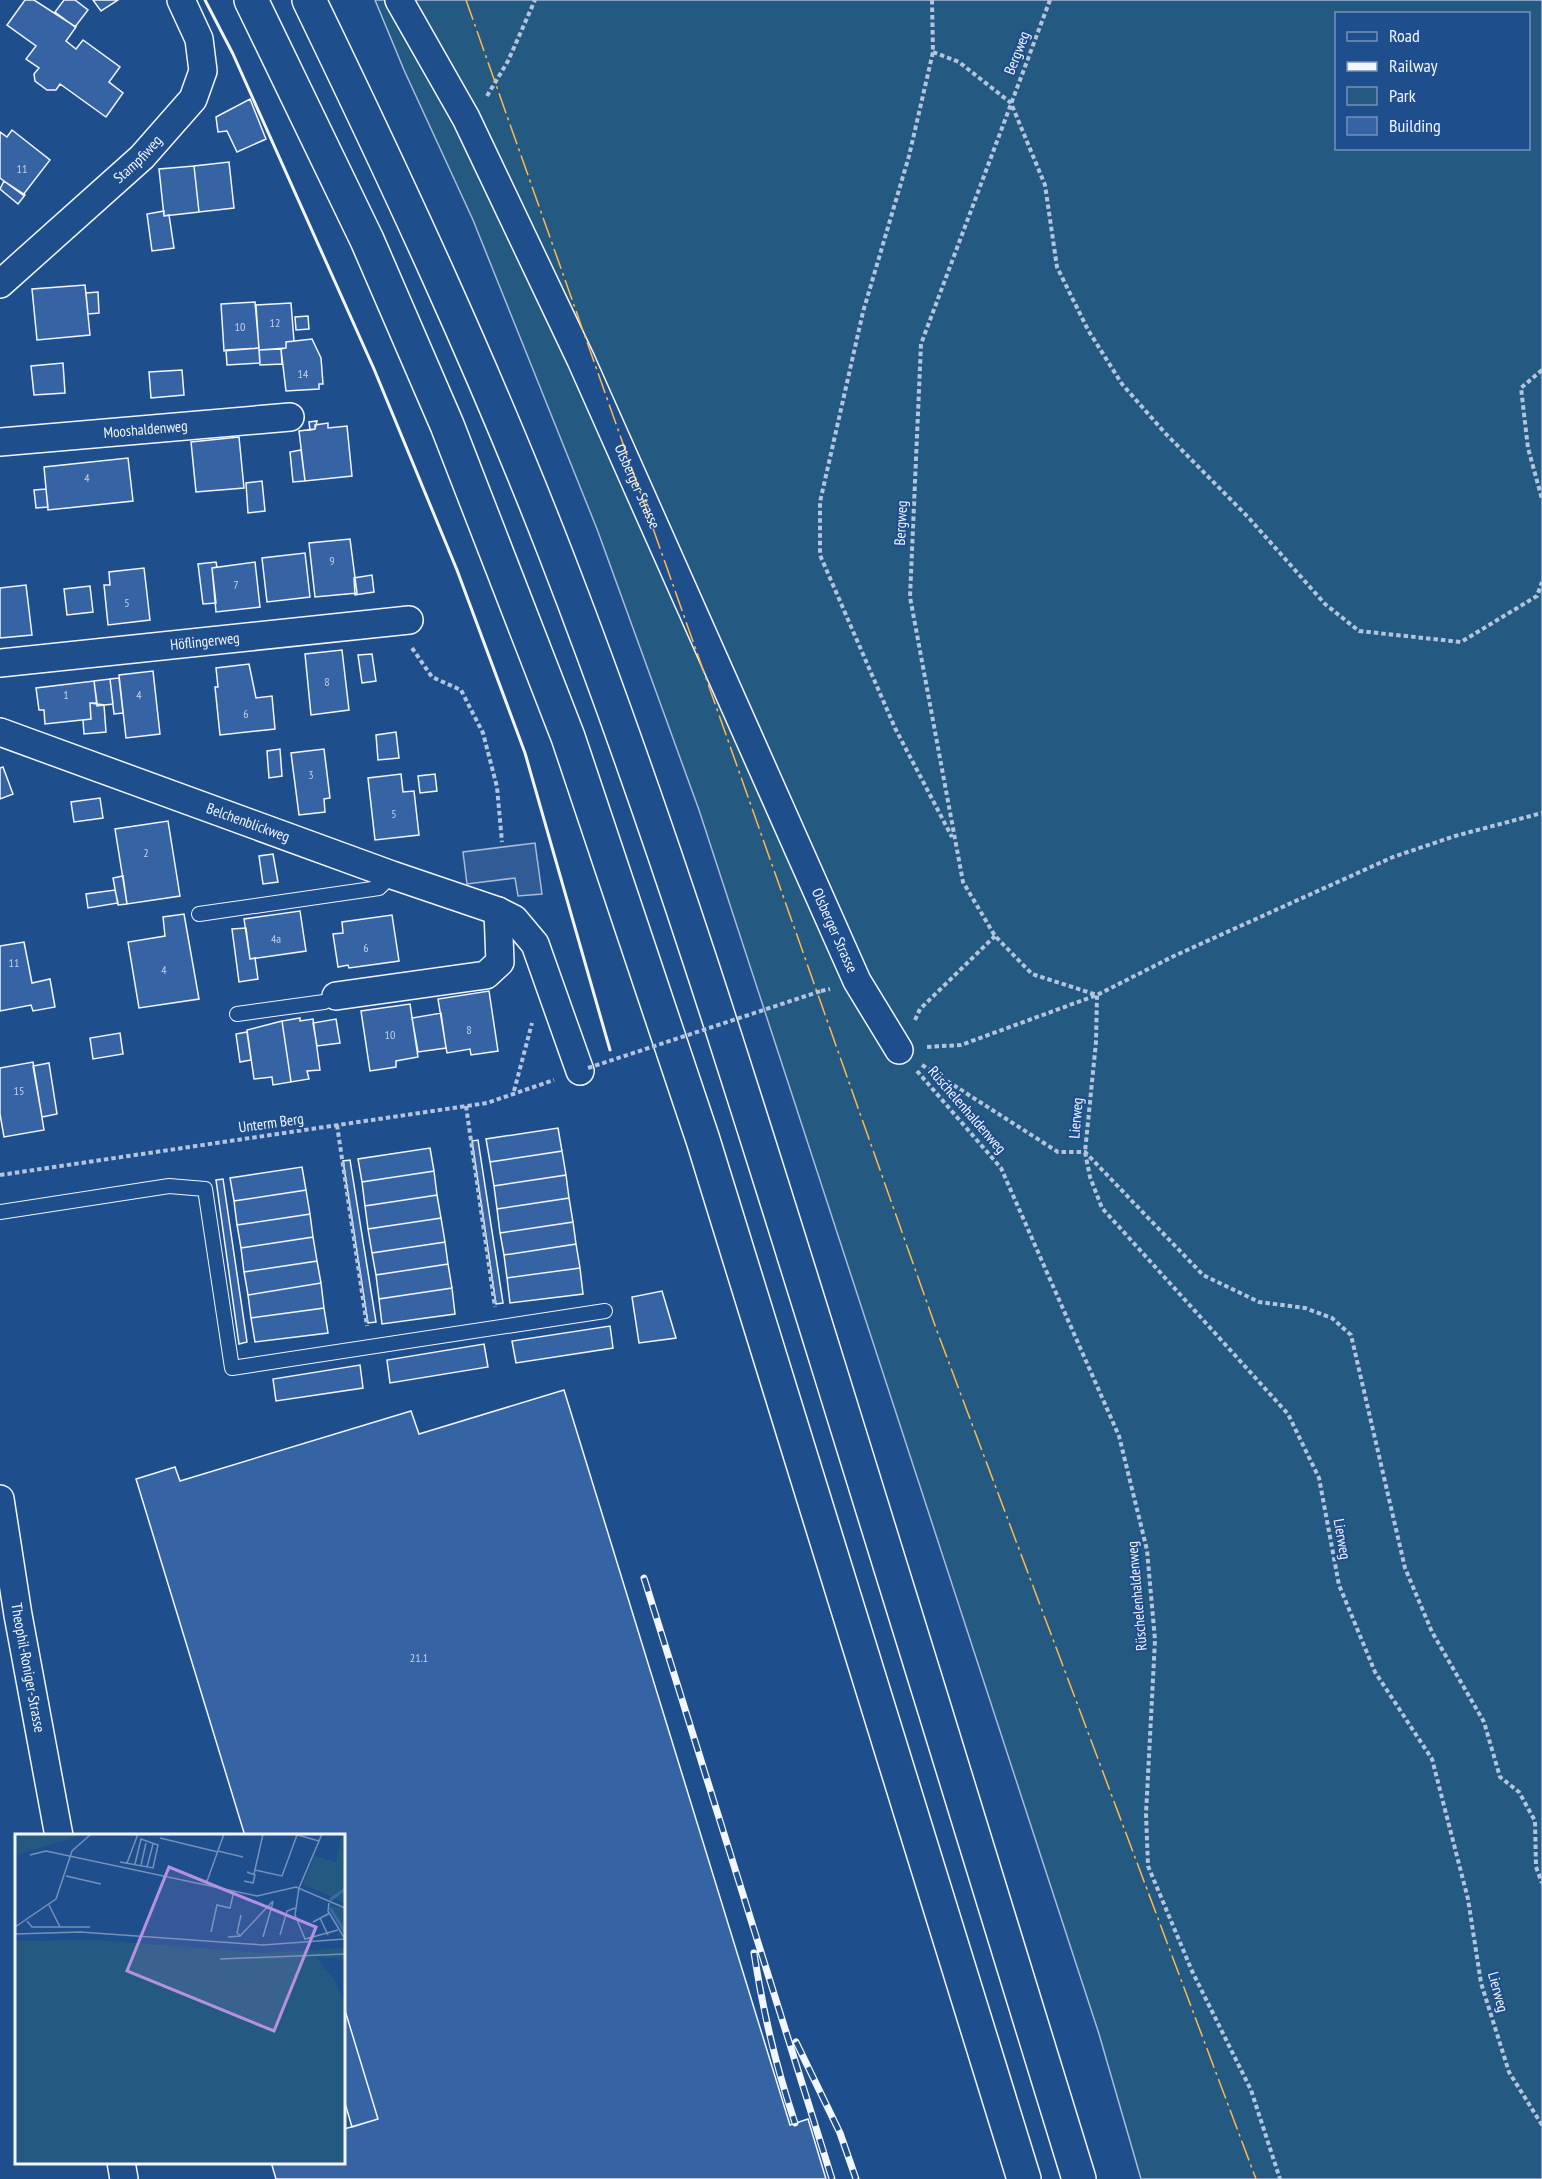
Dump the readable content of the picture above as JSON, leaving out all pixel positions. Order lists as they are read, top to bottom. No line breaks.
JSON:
{"streets":{"street":["Stampfiweg","Mooshaldenweg","Olsberger Strasse","Höflingerweg","Belchenblickweg","Theophil-Roniger-Strasse"],"path":["Bergweg","Rüschelenhaldenweg","Lierweg","Unterm Berg"]},"crossings":[["Bergweg","Lierweg"],["Olsberger Strasse","Rüschelenhaldenweg"]],"house_numbers":["11","12","10","14","4","9","7","5","8","1","4","6","3","5","2","4a","6","11","4","8","10","15","21.1"],"legend":["Road","Railway","Park","Building"]}
